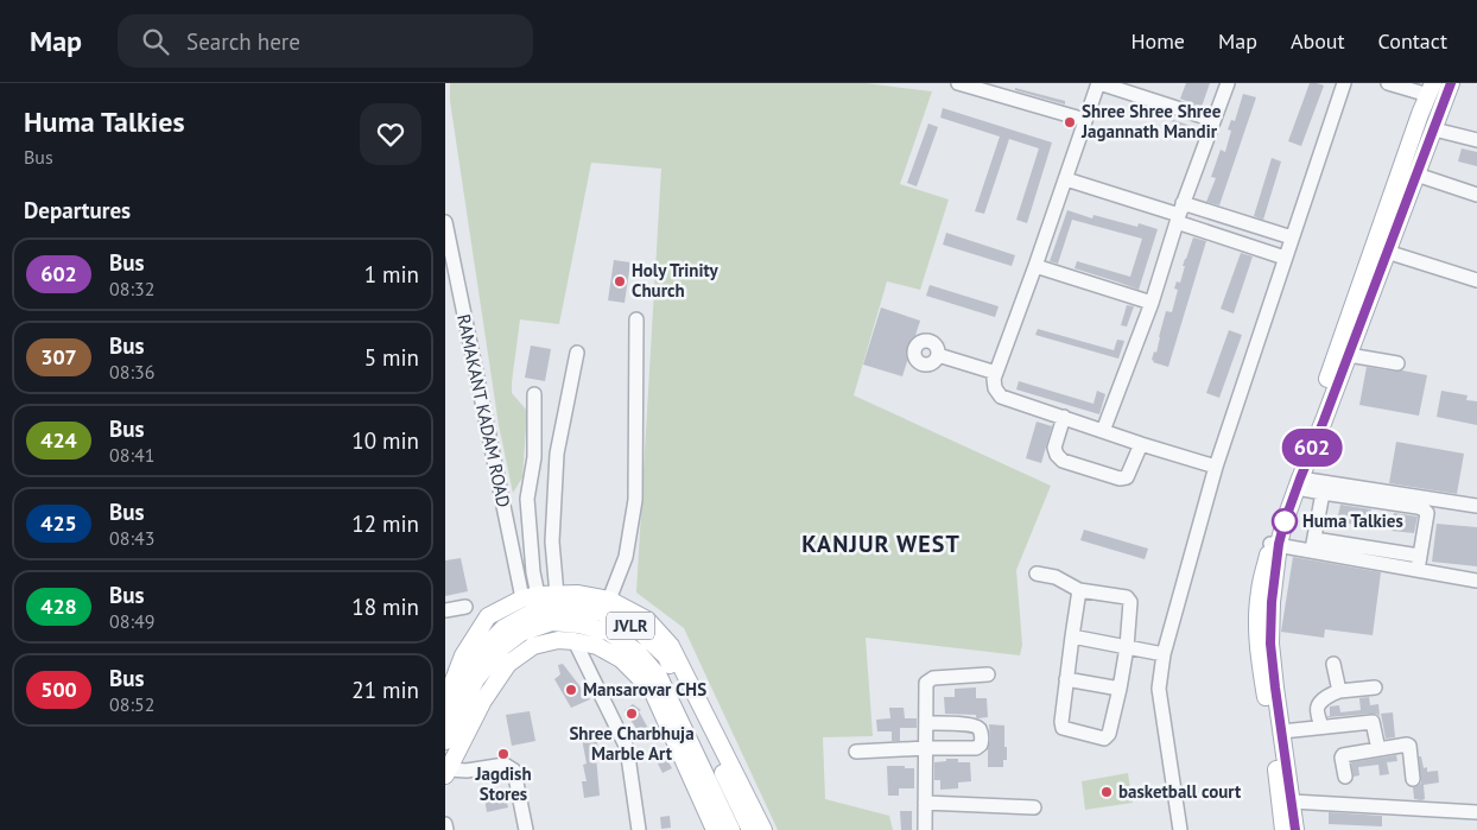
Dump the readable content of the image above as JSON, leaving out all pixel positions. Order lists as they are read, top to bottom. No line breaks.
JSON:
{"streets":{"main road":["JVLR"],"street":["RAMAKANT KADAM ROAD"]},"districts":["KANJUR WEST"],"places":["Shree Shree Shree Jagannath Mandir","Holy Trinity Church","Huma Talkies","Mansarovar CHS","Shree Charbhuja Marble Art","Jagdish Stores","basketball court"],"lines":["bus line 602"],"page":{"header":"Map","search":"Search here","nav":["Home","Map","About","Contact"],"heading":[["Huma Talkies","Bus"],"Departures"],"on_map":"602","list":[{"mark":"602","name":"Bus","note":"08:32","value":"1 min"},{"mark":"307","name":"Bus","note":"08:36","value":"5 min"},{"mark":"424","name":"Bus","note":"08:41","value":"10 min"},{"mark":"425","name":"Bus","note":"08:43","value":"12 min"},{"mark":"428","name":"Bus","note":"08:49","value":"18 min"},{"mark":"500","name":"Bus","note":"08:52","value":"21 min"}]}}
